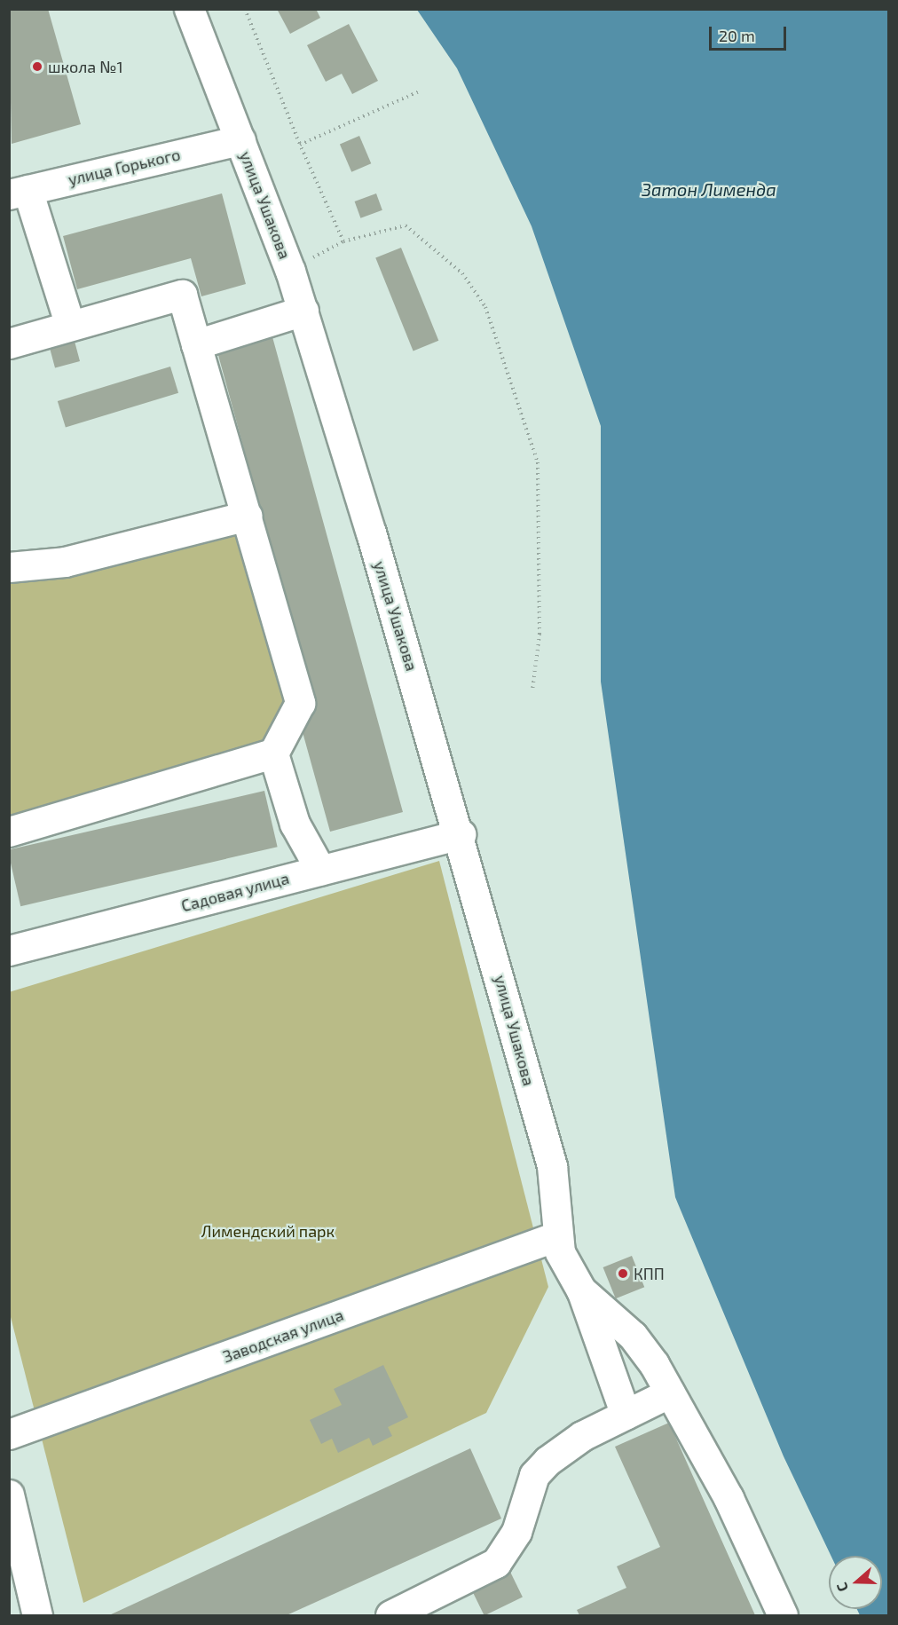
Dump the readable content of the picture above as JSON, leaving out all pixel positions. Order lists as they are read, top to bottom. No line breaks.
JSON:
{"streets":{"street":["улица Горького","улица Ушакова","Садовая улица","Заводская улица"]},"crossings":[["улица Горького","улица Ушакова"],["улица Ушакова","Садовая улица"],["улица Ушакова","Заводская улица"]],"water":["Затон Лименда"],"parks":["Лимендский парк"],"places":["школа №1","КПП"],"scale_bar":"20 m","north":"left"}
